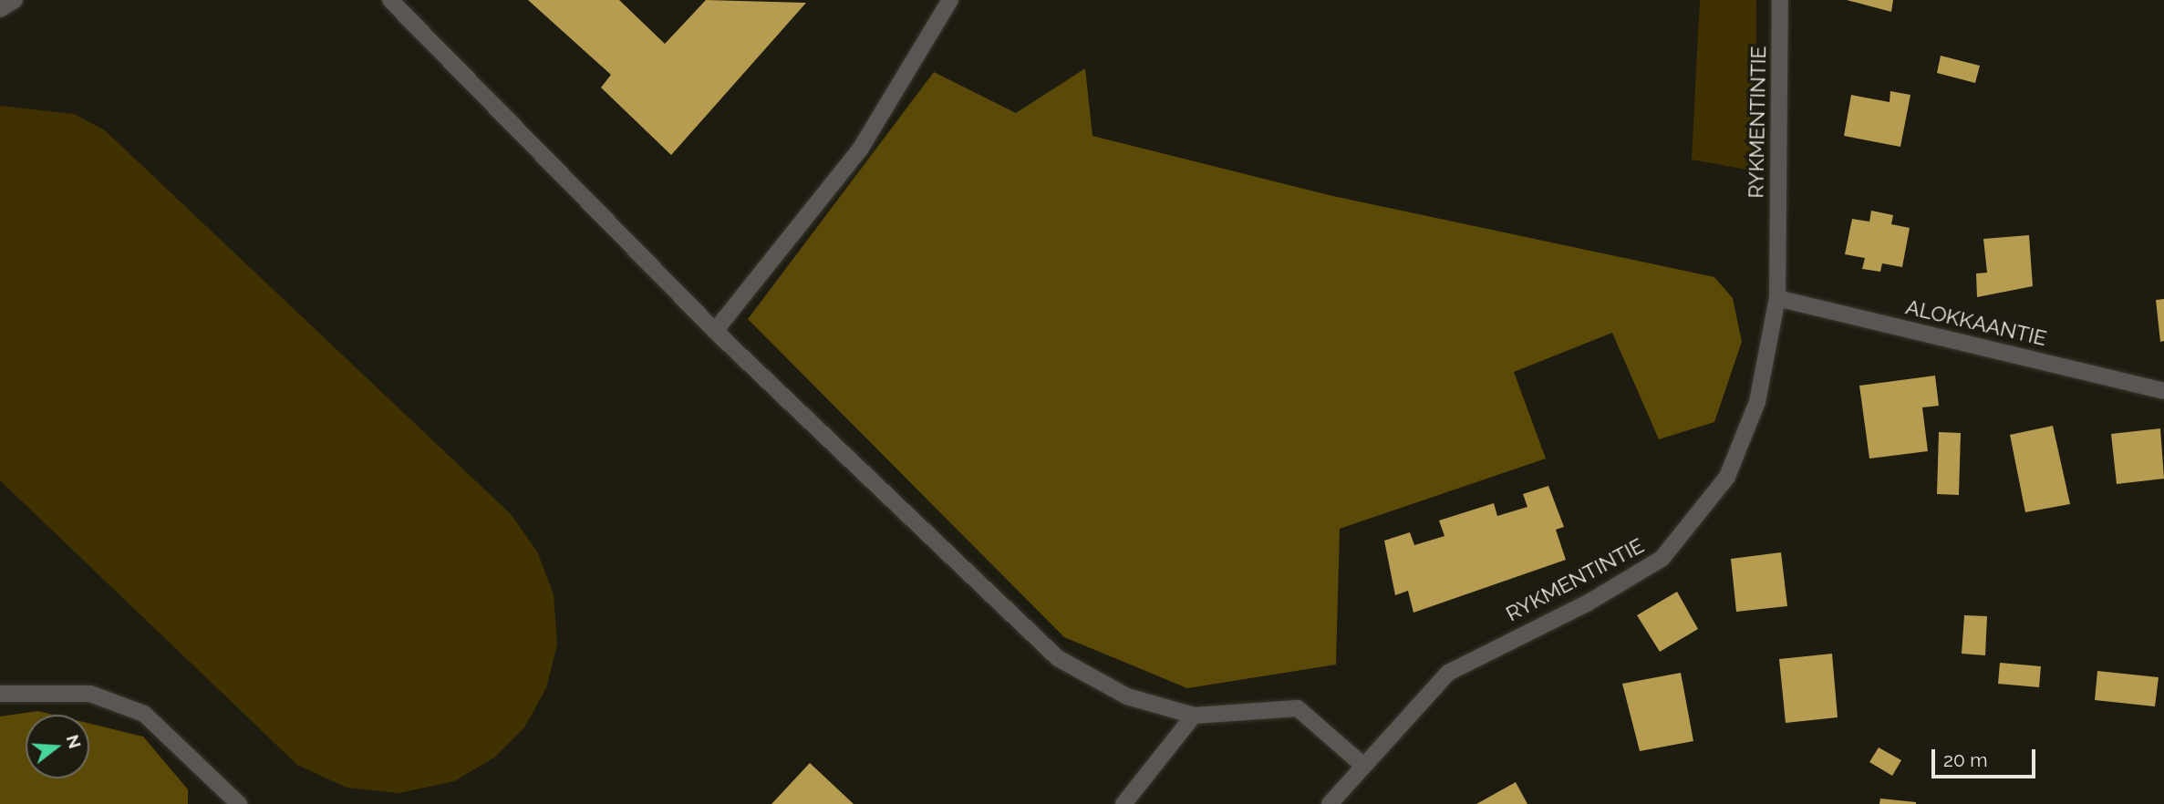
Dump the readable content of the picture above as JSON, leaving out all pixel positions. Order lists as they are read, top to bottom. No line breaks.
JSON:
{"streets":{"street":["RYKMENTINTIE","ALOKKAANTIE"]},"crossings":[["RYKMENTINTIE","ALOKKAANTIE"]],"scale_bar":"20 m","north":"right"}
